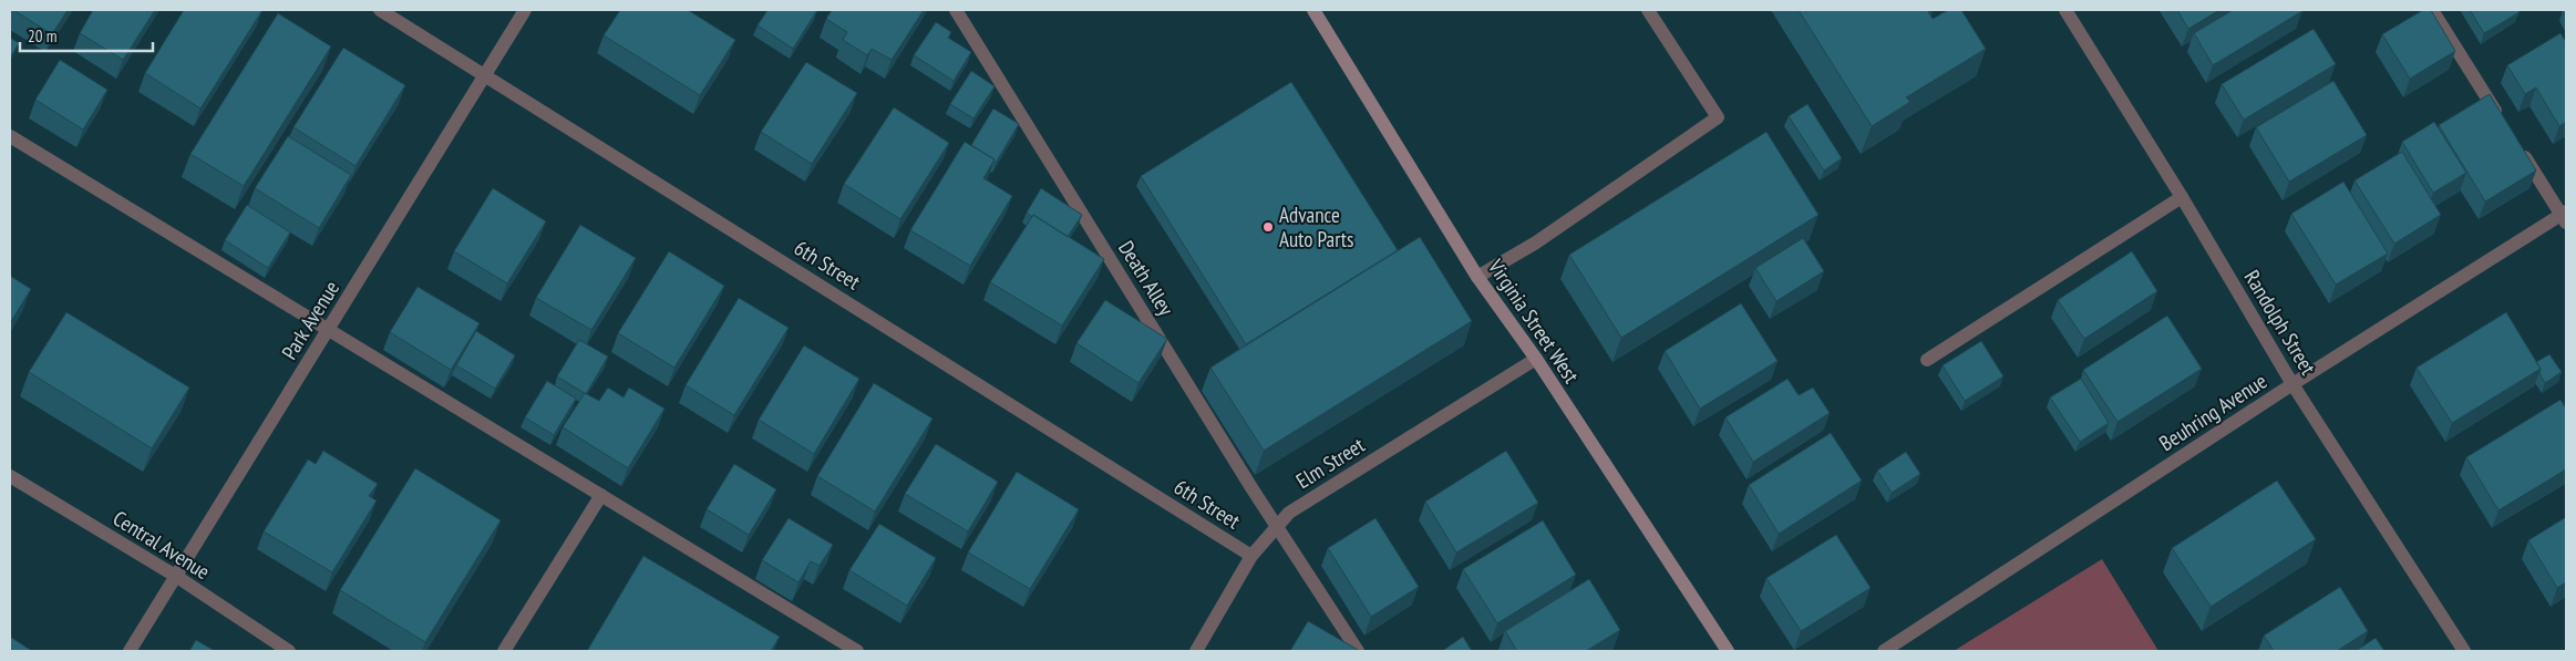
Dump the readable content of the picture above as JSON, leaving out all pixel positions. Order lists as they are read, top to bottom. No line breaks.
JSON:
{"streets":{"main road":["Virginia Street West"],"street":["6th Street","Death Alley","Park Avenue","Randolph Street","Beuhring Avenue","Elm Street","Central Avenue"]},"crossings":[["6th Street","Park Avenue"],["6th Street","Elm Street"],["Death Alley","Elm Street"],["Park Avenue","Central Avenue"],["Virginia Street West","Elm Street"],["Randolph Street","Beuhring Avenue"]],"places":["Advance Auto Parts"],"scale_bar":"20 m"}
